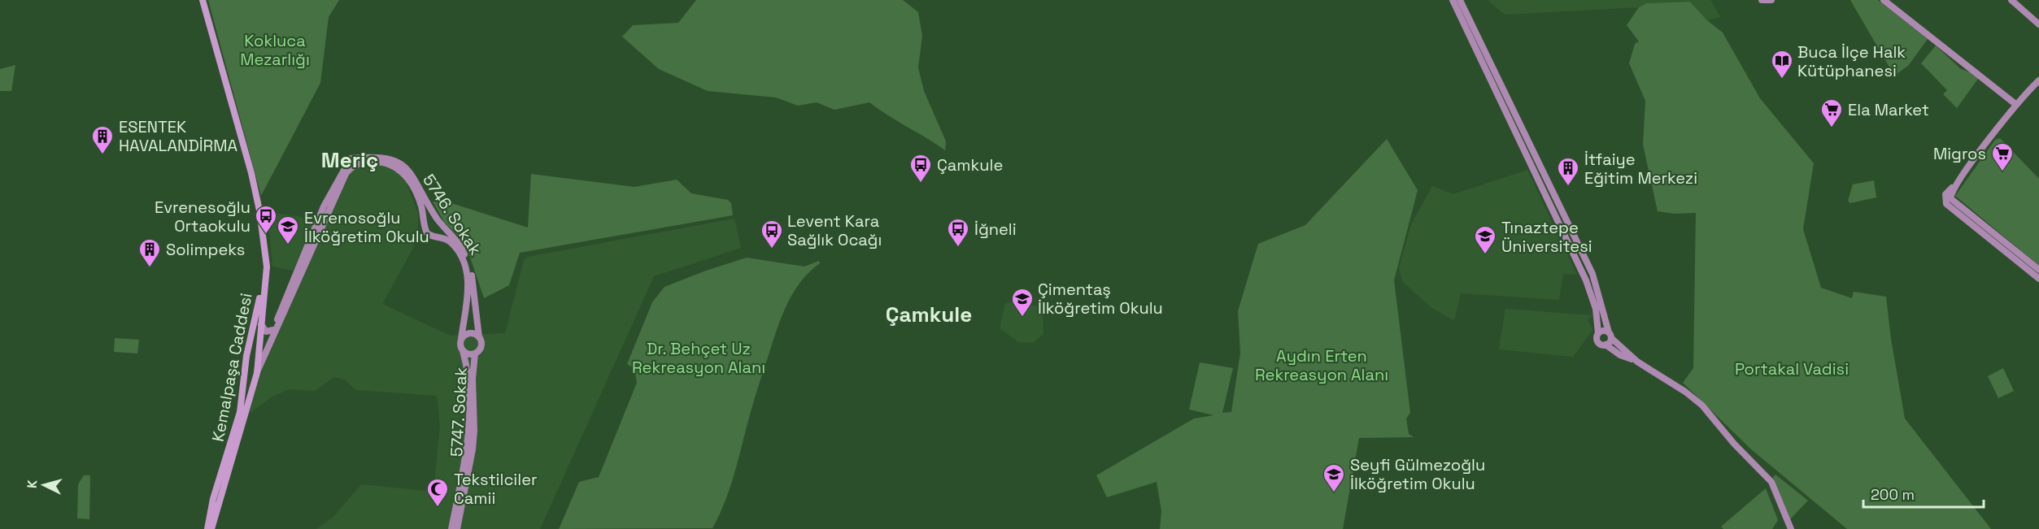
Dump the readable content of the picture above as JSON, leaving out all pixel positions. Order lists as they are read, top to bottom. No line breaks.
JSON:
{"streets":{"main road":["5746. Sokak","Kemalpaşa Caddesi","5747. Sokak"]},"crossings":[["5746. Sokak","Kemalpaşa Caddesi"],["5746. Sokak","5747. Sokak"]],"districts":["Meriç","Çamkule"],"parks":["Kokluca Mezarlığı","Dr. Behçet Uz Rekreasyon Alanı","Aydın Erten Rekreasyon Alanı","Portakal Vadisi"],"places":{"library":["Buca İlçe Halk Kütüphanesi"],"supermarket":["Ela Market","Migros"],"building":["ESENTEK HAVALANDİRMA","İtfaiye Eğitim Merkezi","Solimpeks"],"bus stop":["Çamkule","Evrenesoğlu Ortaokulu","İğneli","Levent Kara Sağlık Ocağı"],"school or university":["Evrenosoğlu İlköğretim Okulu","Tınaztepe Üniversitesi","Çimentaş İlköğretim Okulu","Seyfi Gülmezoğlu İlköğretim Okulu"],"mosque":["Tekstilciler Camii"]},"scale_bar":"200 m","north":"left"}
